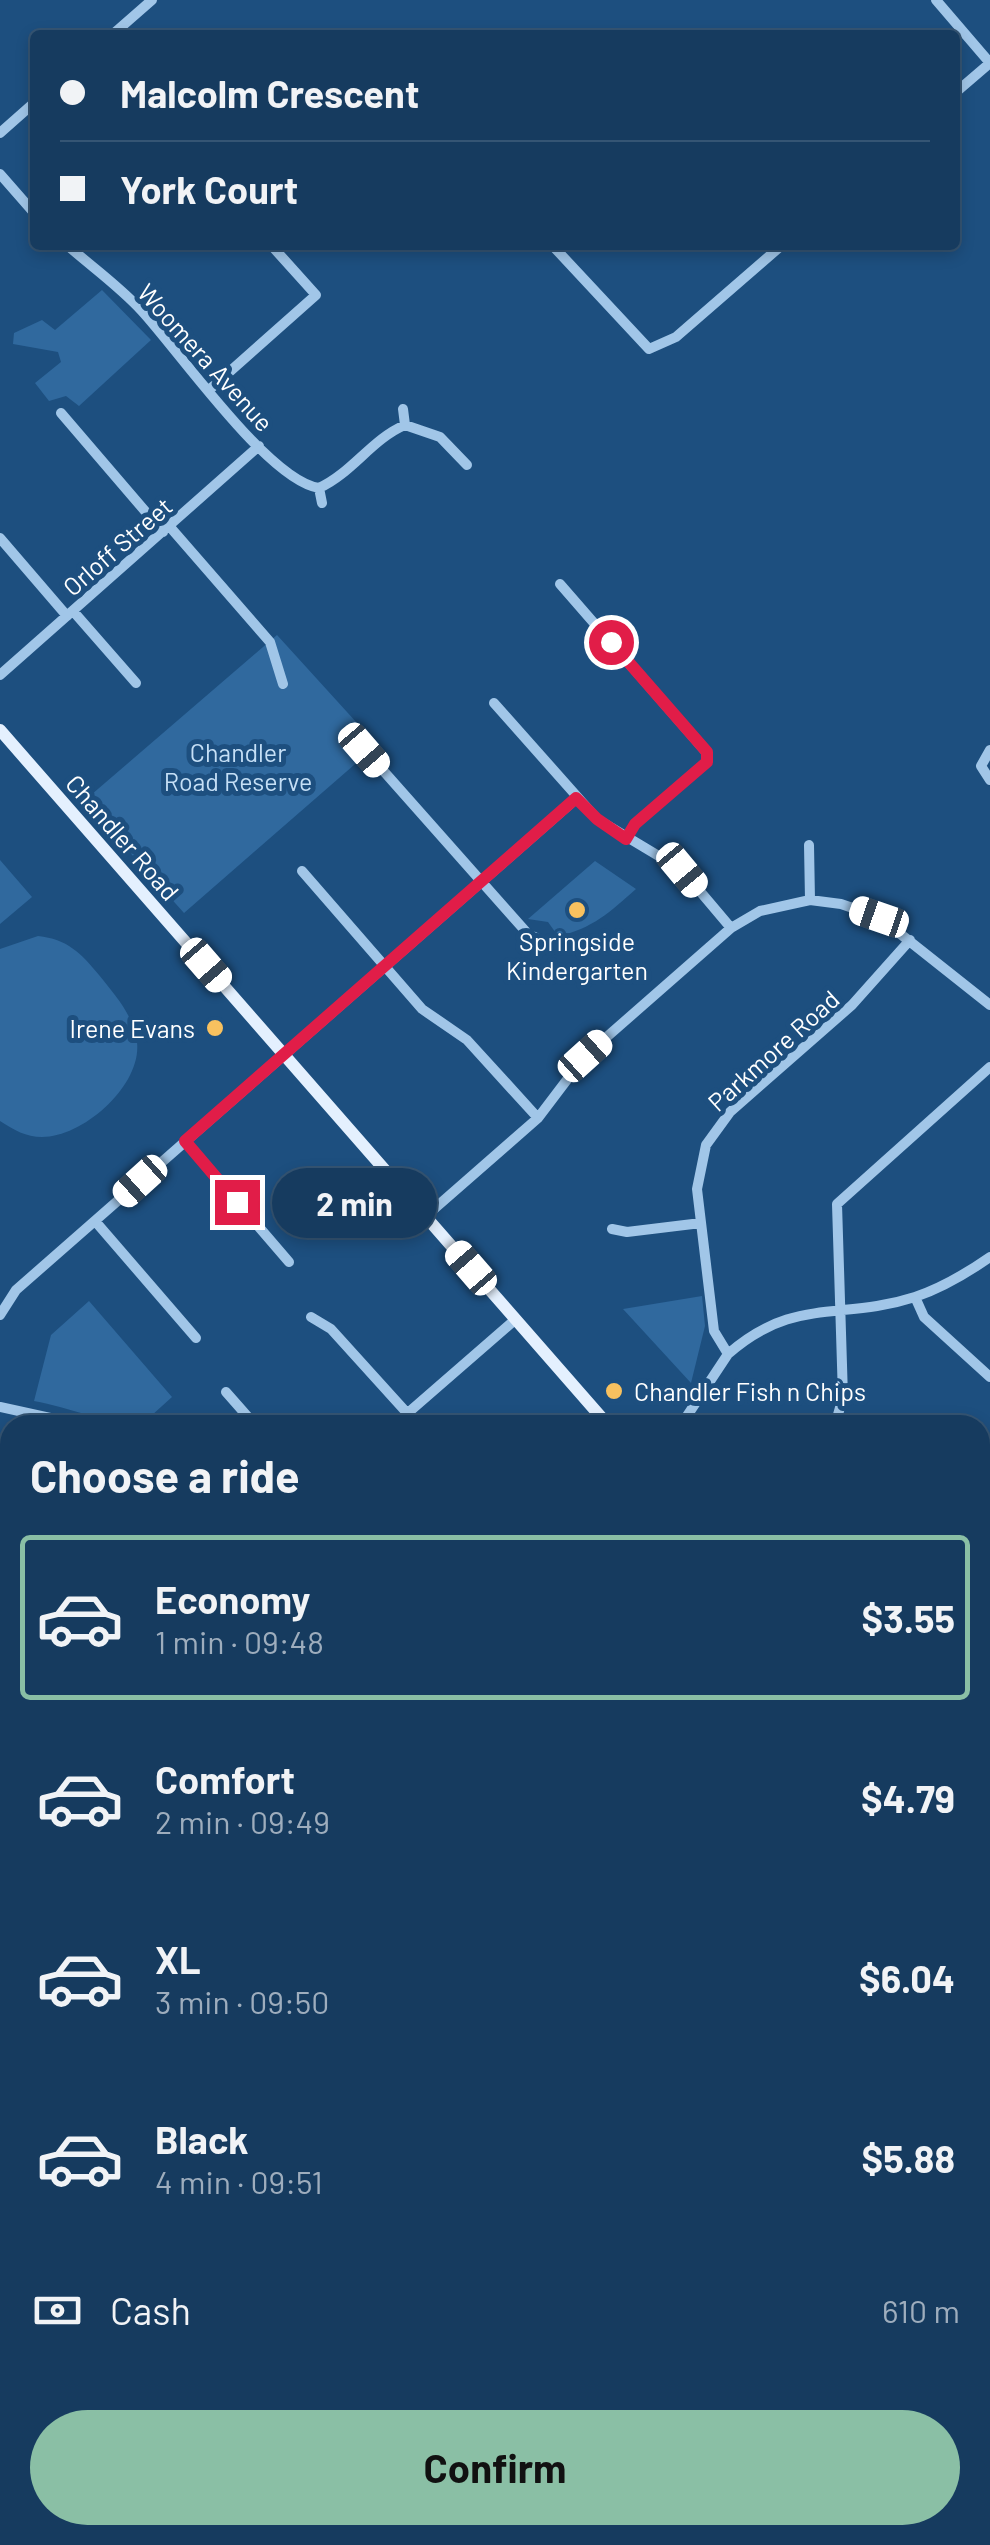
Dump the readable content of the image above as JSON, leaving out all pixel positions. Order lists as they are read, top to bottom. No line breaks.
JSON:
{"streets":{"main road":["Chandler Road"],"street":["Woomera Avenue","Orloff Street","Parkmore Road"]},"crossings":[["Woomera Avenue","Orloff Street"]],"parks":["Chandler Road Reserve"],"places":["Springside Kindergarten","Irene Evans","Chandler Fish n Chips"],"page":{"banner":["Malcolm Crescent","York Court"],"bubble":"2 min","heading":"Choose a ride","list":[{"name":"Economy","note":"1 min · 09:48","value":"$3.55"},{"name":"Comfort","note":"2 min · 09:49","value":"$4.79"},{"name":"XL","note":"3 min · 09:50","value":"$6.04"},{"name":"Black","note":"4 min · 09:51","value":"$5.88"}],"pay":["Cash","610 m"],"buttons":"Confirm"}}
